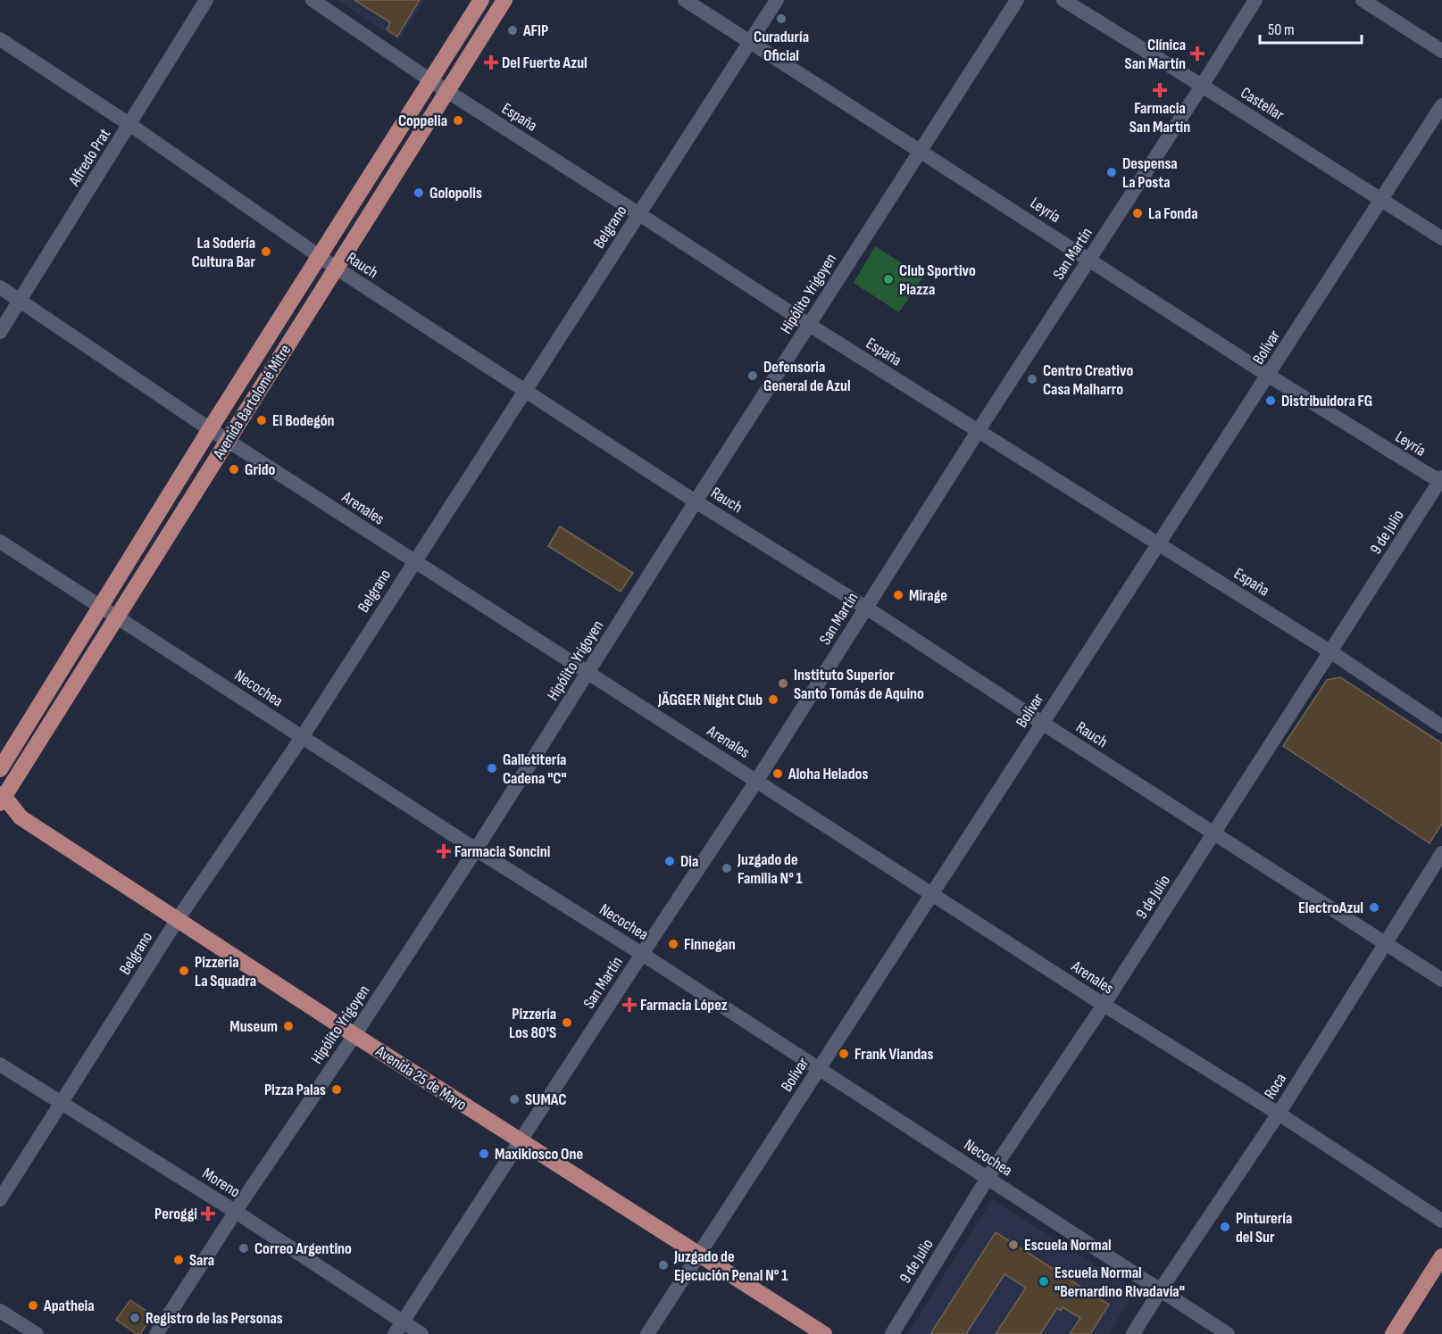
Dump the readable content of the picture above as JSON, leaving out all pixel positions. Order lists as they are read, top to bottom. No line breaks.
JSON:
{"streets":{"main road":["Avenida Bartolomé Mitre","Avenida 25 de Mayo"],"street":["Castellar","España","Alfredo Prat","Leyría","Belgrano","San Martín","Rauch","Hipólito Yrigoyen","Bolívar","Arenales","9 de Julio","Necochea","Roca","Moreno"]},"crossings":[["Castellar","San Martín"],["Castellar","Bolívar"],["España","Belgrano"],["España","San Martín"],["España","Hipólito Yrigoyen"],["España","Bolívar"],["España","Avenida Bartolomé Mitre"],["España","9 de Julio"],["Alfredo Prat","Rauch"],["Alfredo Prat","Arenales"],["Leyría","Belgrano"],["Leyría","San Martín"],["Leyría","Hipólito Yrigoyen"],["Leyría","Bolívar"],["Leyría","9 de Julio"],["Belgrano","Rauch"],["Belgrano","Arenales"],["Belgrano","Necochea"],["Belgrano","Avenida 25 de Mayo"],["Belgrano","Moreno"],["San Martín","Rauch"],["San Martín","Arenales"],["San Martín","Necochea"],["San Martín","Avenida 25 de Mayo"],["San Martín","Moreno"],["Rauch","Hipólito Yrigoyen"],["Rauch","Bolívar"],["Rauch","Avenida Bartolomé Mitre"],["Rauch","9 de Julio"],["Rauch","Roca"],["Hipólito Yrigoyen","Arenales"],["Hipólito Yrigoyen","Necochea"],["Hipólito Yrigoyen","Avenida 25 de Mayo"],["Hipólito Yrigoyen","Moreno"],["Bolívar","Arenales"],["Bolívar","Necochea"],["Bolívar","Avenida 25 de Mayo"],["Avenida Bartolomé Mitre","Arenales"],["Avenida Bartolomé Mitre","Necochea"],["Avenida Bartolomé Mitre","Avenida 25 de Mayo"],["Arenales","9 de Julio"],["Arenales","Roca"],["9 de Julio","Necochea"],["Necochea","Roca"]],"places":{"other":["Curaduría Oficial","AFIP","Coppelia","Despensa La Posta","Golopolis","La Fonda","La Sodería Cultura Bar","Club Sportivo Piazza","Defensoria General de Azul","Centro Creativo Casa Malharro","Distribuidora FG","El Bodegón","Grido","Mirage","Instituto Superior Santo Tomás de Aquino","JÄGGER Night Club","Galletitería Cadena \"C\"","Aloha Helados","Dia","Juzgado de Familia N° 1","ElectroAzul","Finnegan","Pizzeria La Squadra","Pizzería Los 80'S","Museum","Frank Viandas","Pizza Palas","SUMAC","Maxikiosco One","Pinturería del Sur","Escuela Normal","Correo Argentino","Sara","Juzgado de Ejecución Penal N° 1","Escuela Normal \"Bernardino Rivadavía\"","Apatheia","Registro de las Personas"],"health":["Clínica San Martín","Del Fuerte Azul","Farmacia San Martín","Farmacia Soncini","Farmacia López","Peroggi"]},"scale_bar":"50 m"}
